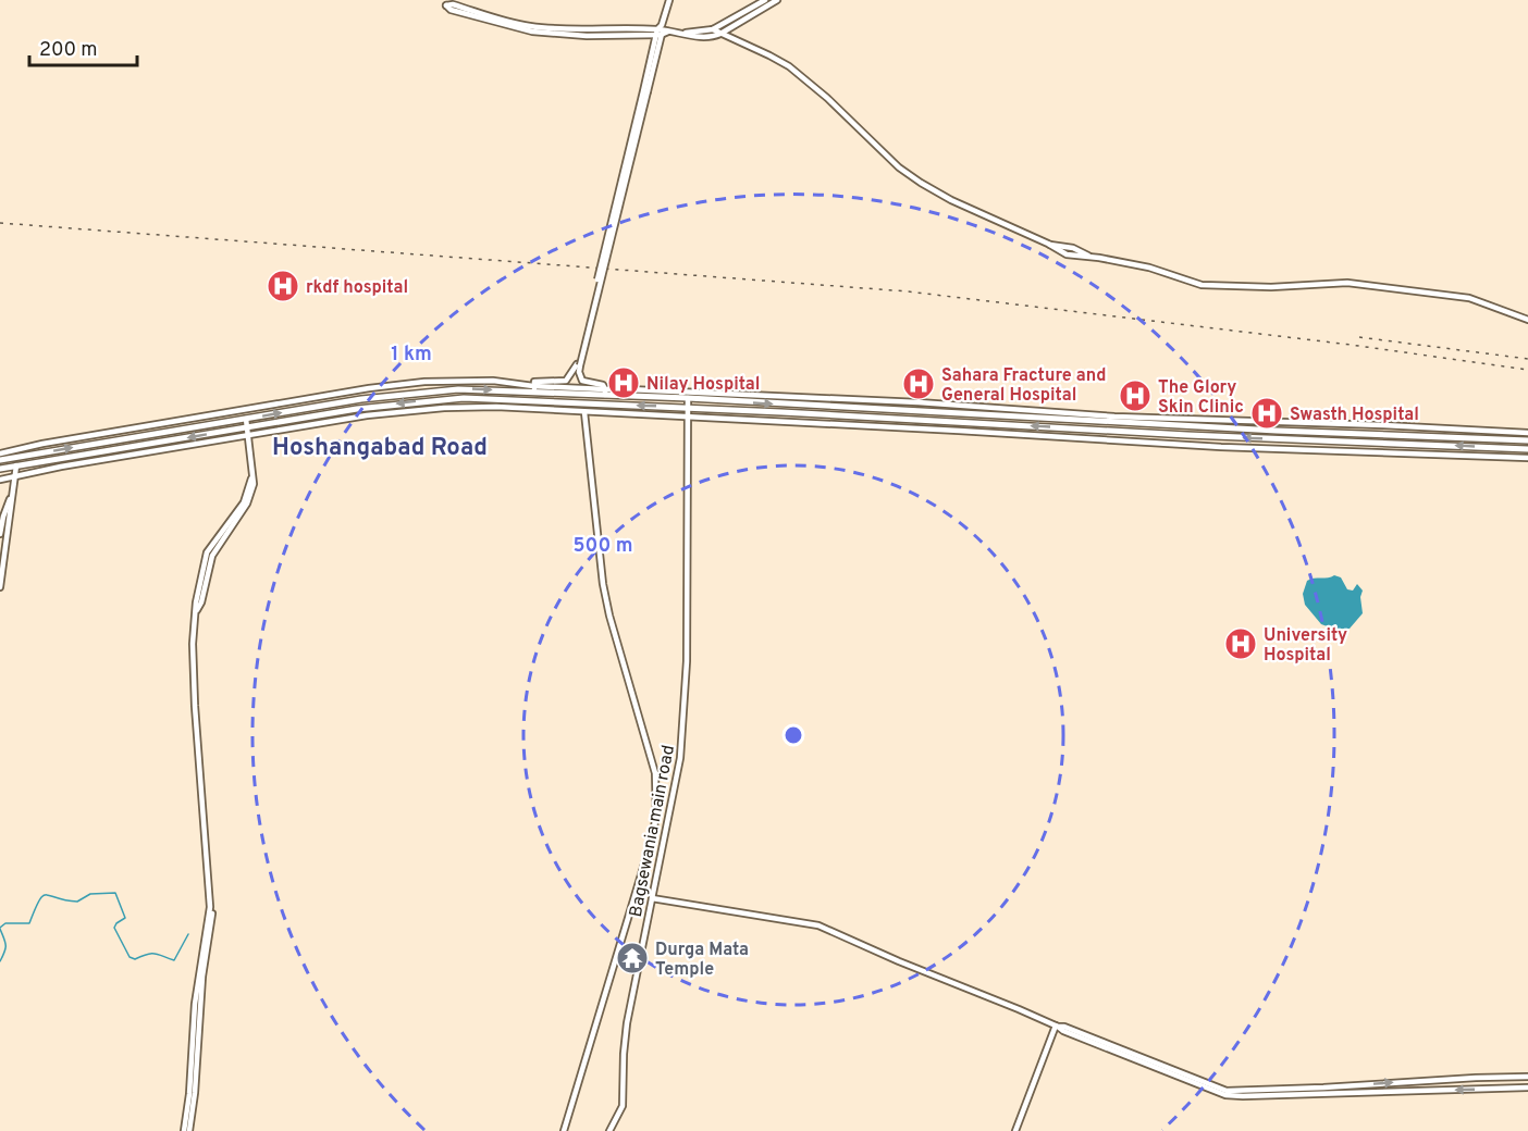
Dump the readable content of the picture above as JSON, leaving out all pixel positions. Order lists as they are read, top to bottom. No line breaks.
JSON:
{"streets":{"street":["Bagsewania main road"]},"districts":["Hoshangabad Road"],"places":{"hospital":["rkdf hospital","Nilay Hospital","Sahara Fracture and General Hospital","The Glory Skin Clinic","Swasth Hospital","University Hospital"],"temple":["Durga Mata Temple"]},"scale_bar":"200 m","rings":["1 km","500 m"]}
